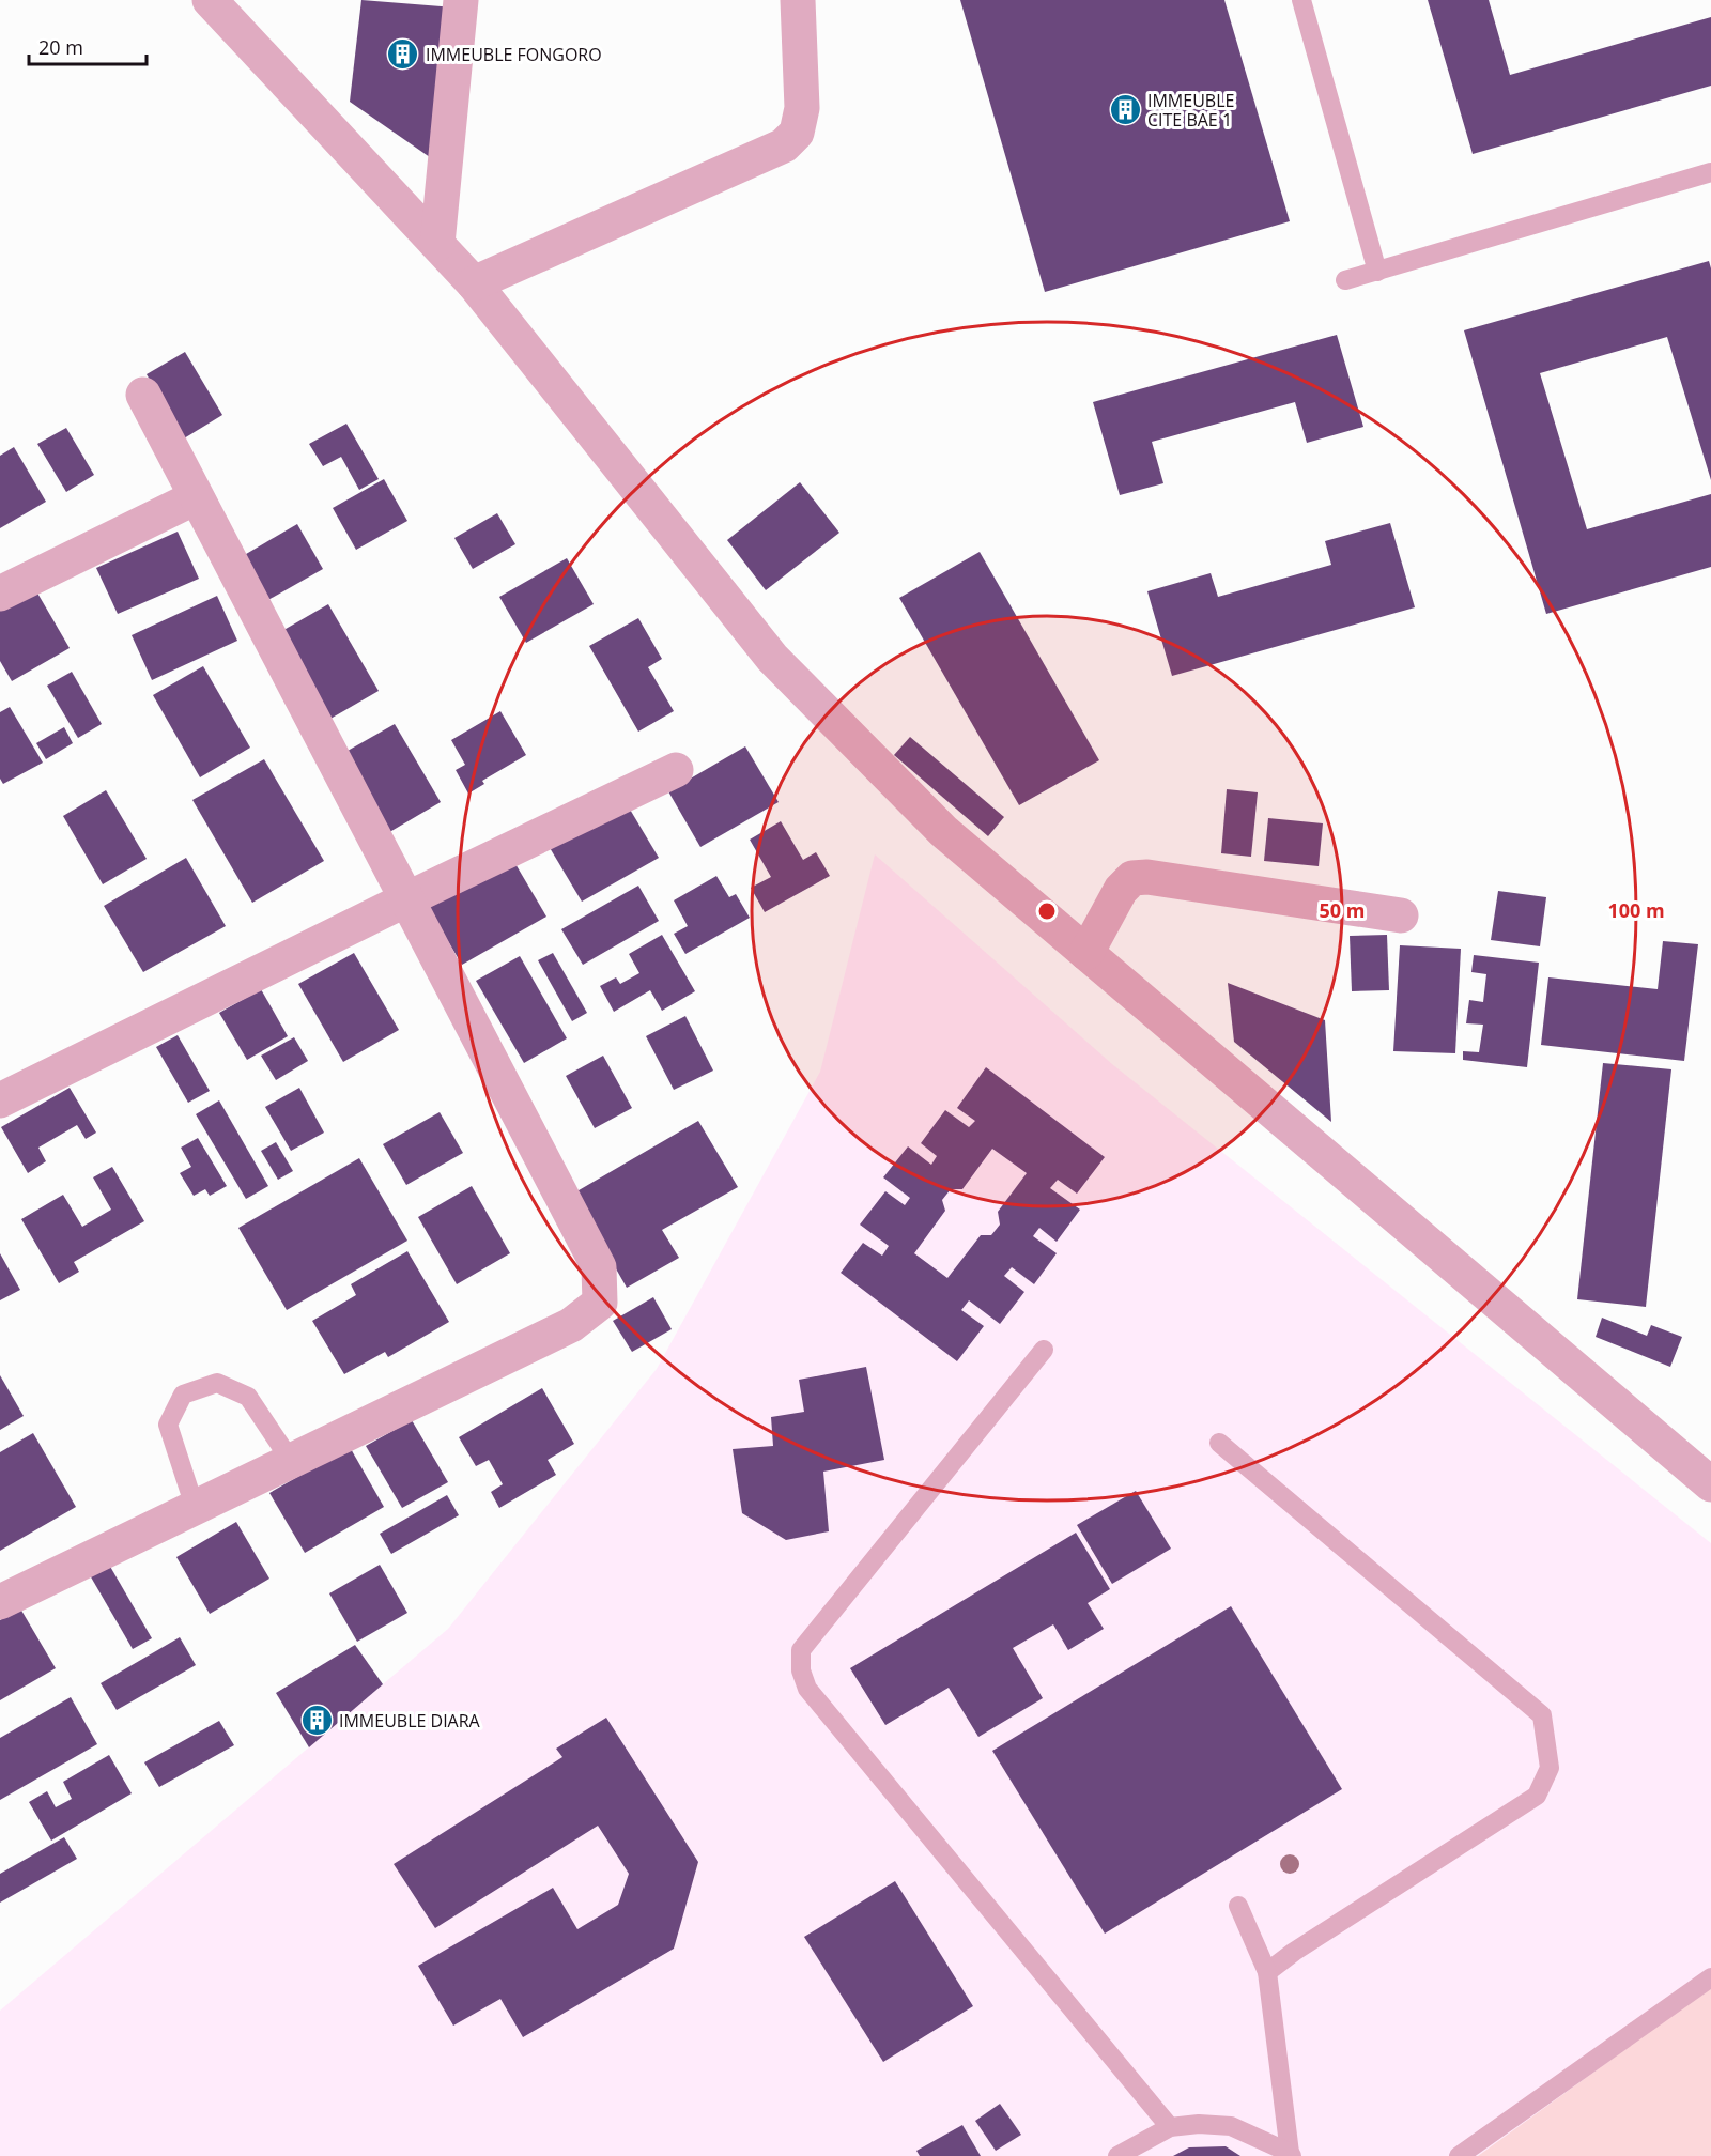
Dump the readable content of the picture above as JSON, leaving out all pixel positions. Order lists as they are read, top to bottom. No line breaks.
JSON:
{"places":{"building":["IMMEUBLE FONGORO","IMMEUBLE CITE BAE 1","IMMEUBLE DIARA"]},"scale_bar":"20 m","rings":["50 m","100 m"]}
